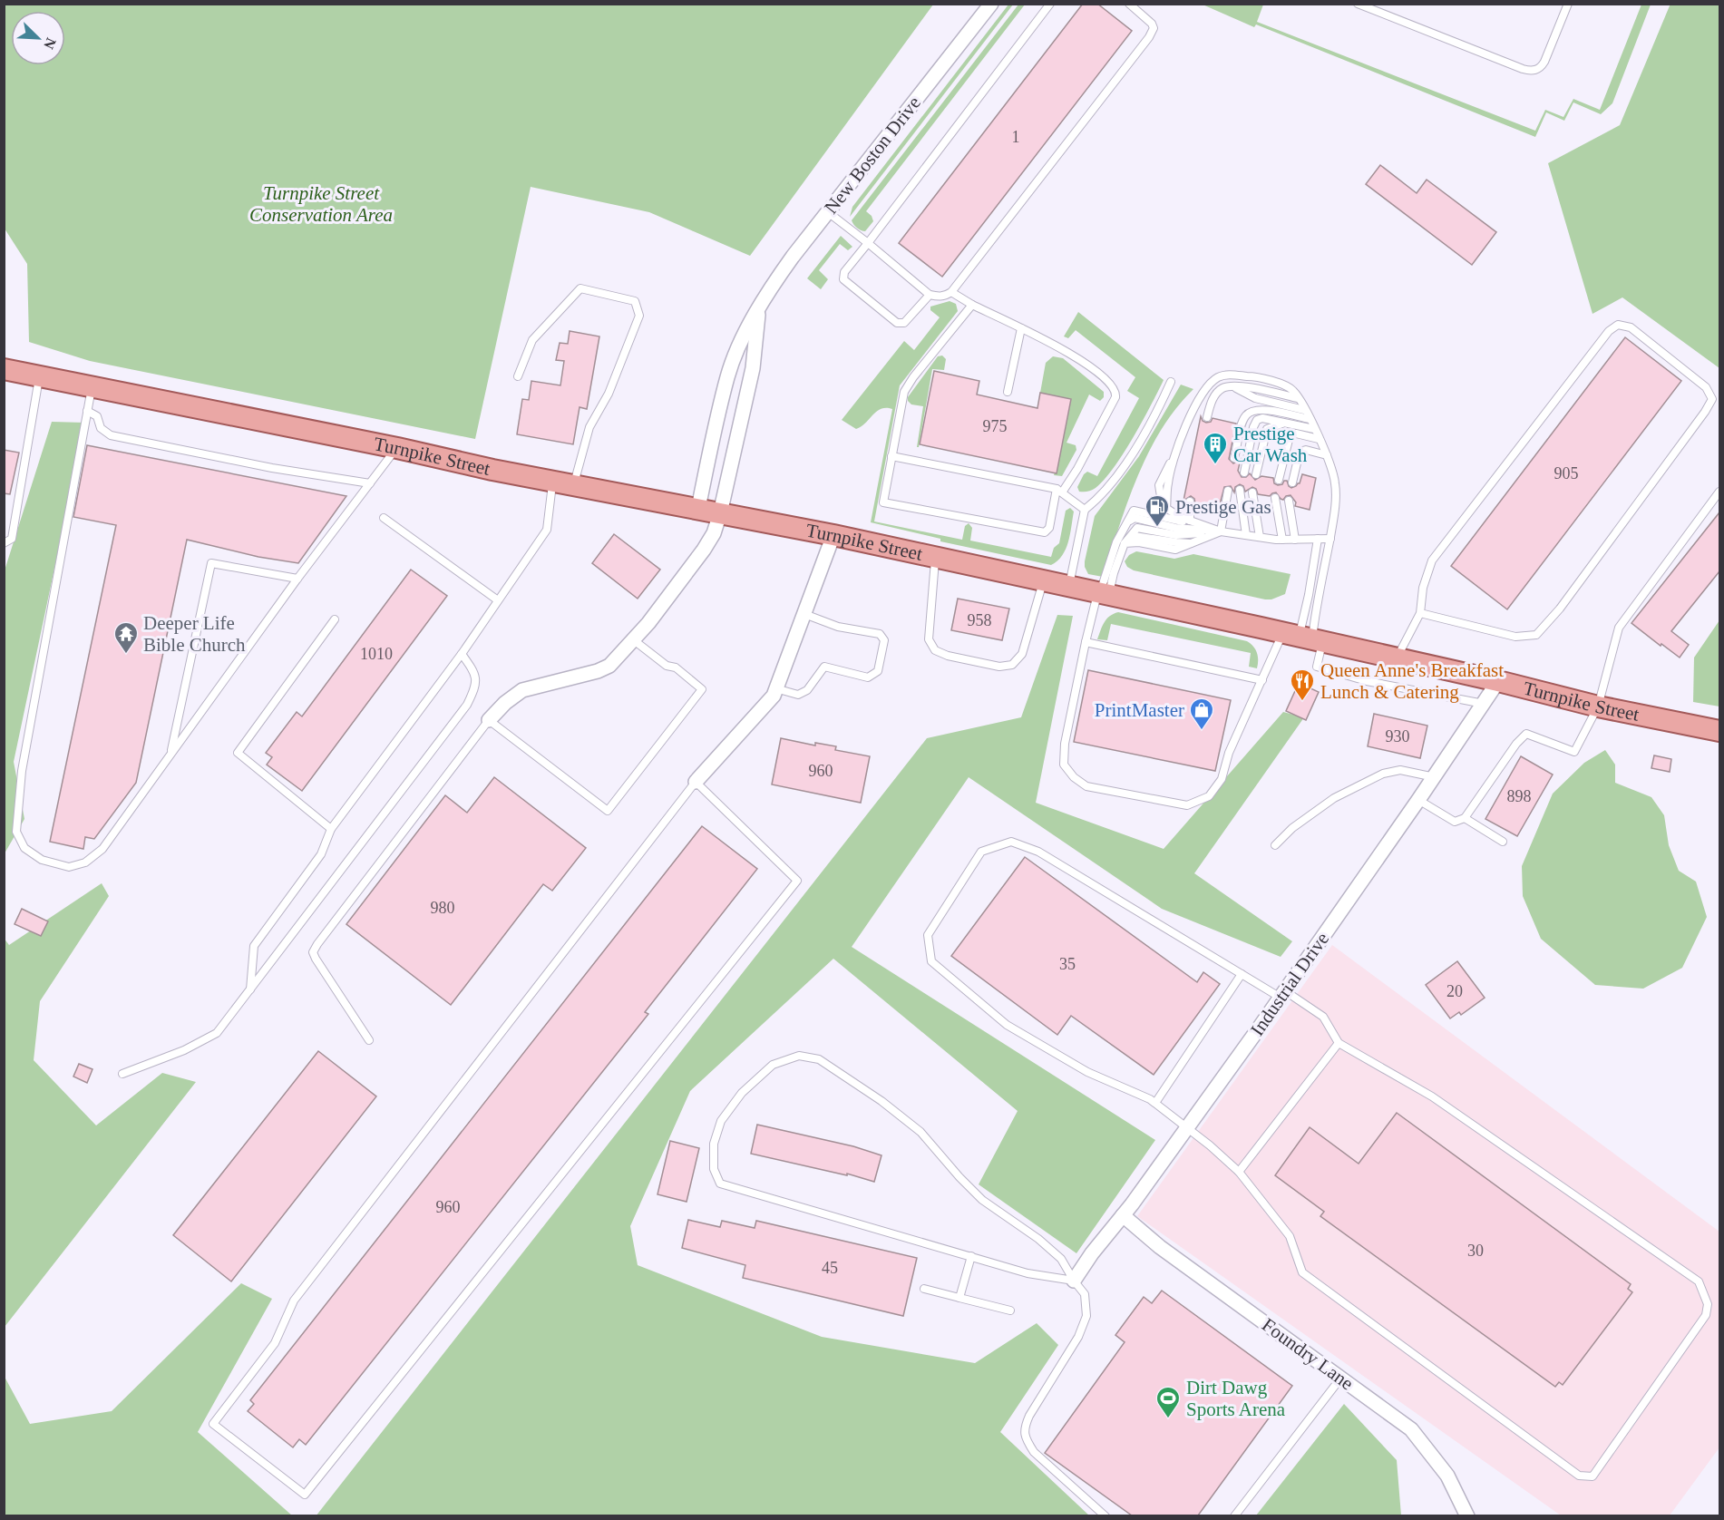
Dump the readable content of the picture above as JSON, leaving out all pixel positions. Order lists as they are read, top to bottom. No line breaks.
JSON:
{"streets":{"main road":["Turnpike Street"],"street":["New Boston Drive","Industrial Drive","Foundry Lane"]},"crossings":[["New Boston Drive","Turnpike Street"],["Turnpike Street","Industrial Drive"],["Industrial Drive","Foundry Lane"]],"parks":["Turnpike Street Conservation Area"],"places":{"building":["Prestige Car Wash"],"fuel station":["Prestige Gas"],"temple":["Deeper Life Bible Church"],"restaurant":["Queen Anne's Breakfast Lunch & Catering"],"shop":["PrintMaster"],"sports":["Dirt Dawg Sports Arena"]},"house_numbers":["1","975","905","958","1010","930","960","898","980","35","20","960","30","45"],"north":"bottom right"}
